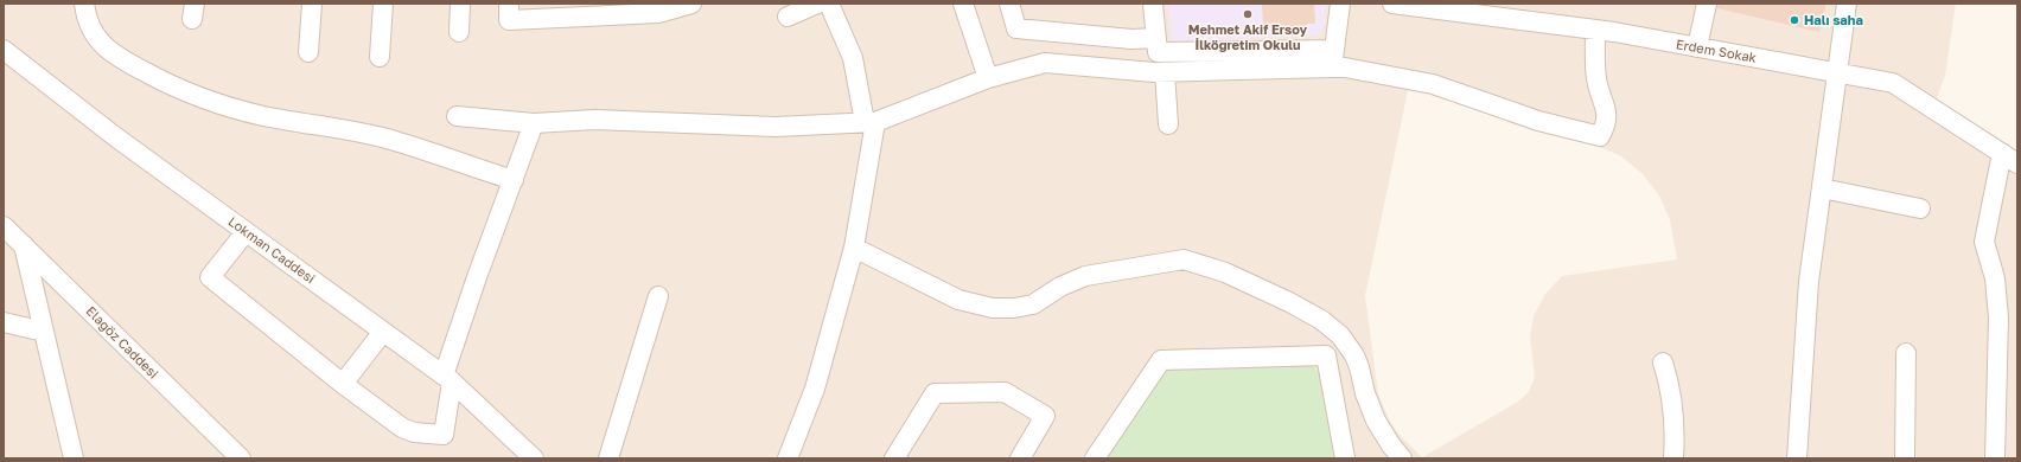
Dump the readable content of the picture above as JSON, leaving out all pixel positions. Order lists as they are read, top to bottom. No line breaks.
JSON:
{"streets":{"street":["Erdem Sokak","Lokman Caddesi","Elagöz Caddesi"]},"places":["Mehmet Akif Ersoy İlköğretim Okulu","Halı saha"]}
